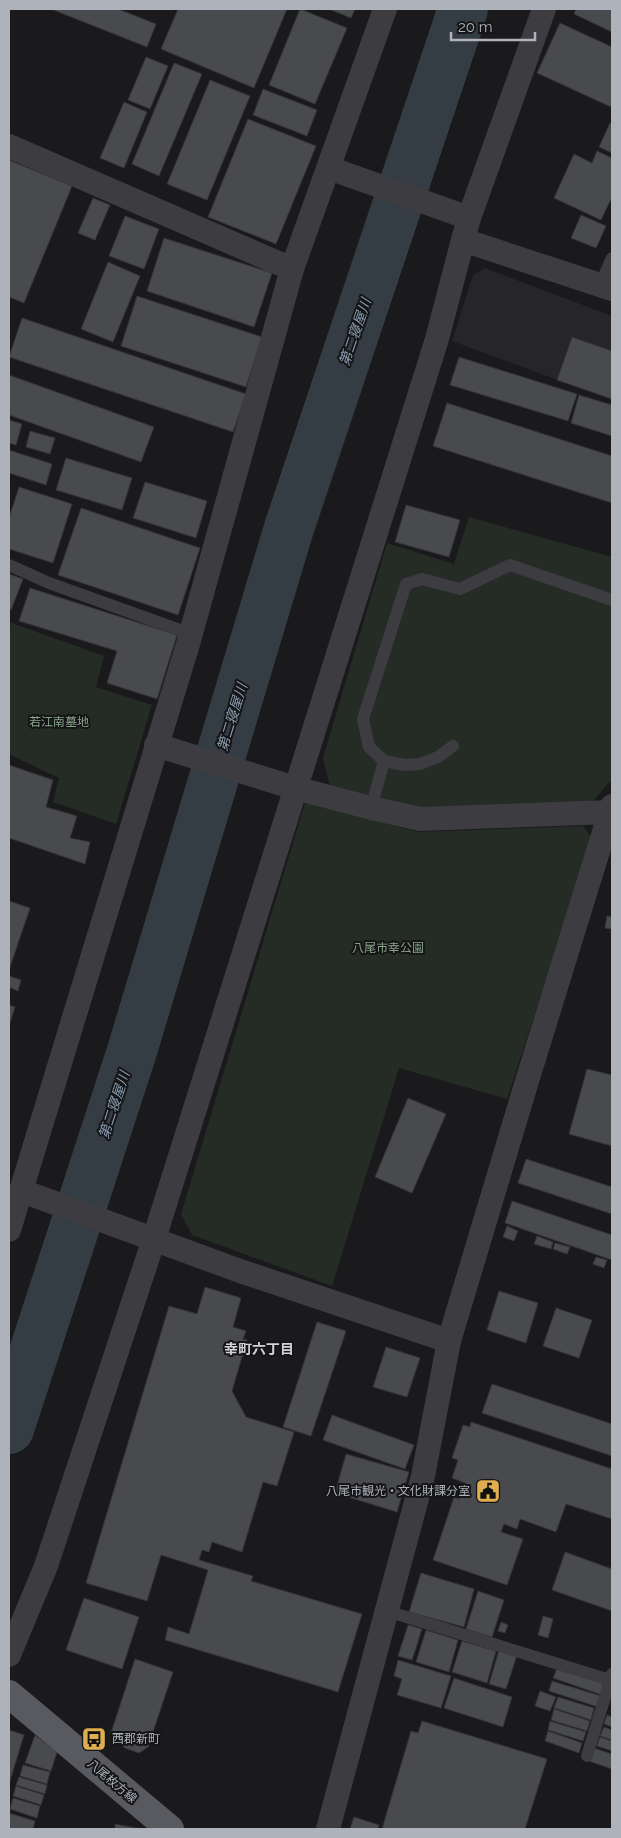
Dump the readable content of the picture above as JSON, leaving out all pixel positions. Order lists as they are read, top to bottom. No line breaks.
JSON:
{"streets":{"main road":["八尾枚方線"]},"districts":["幸町六丁目"],"water":["第二寝屋川"],"parks":["若江南墓地","八尾市幸公園"],"places":{"public building":["八尾市観光・文化財課分室"],"bus stop":["西郡新町"]},"scale_bar":"20 m"}
